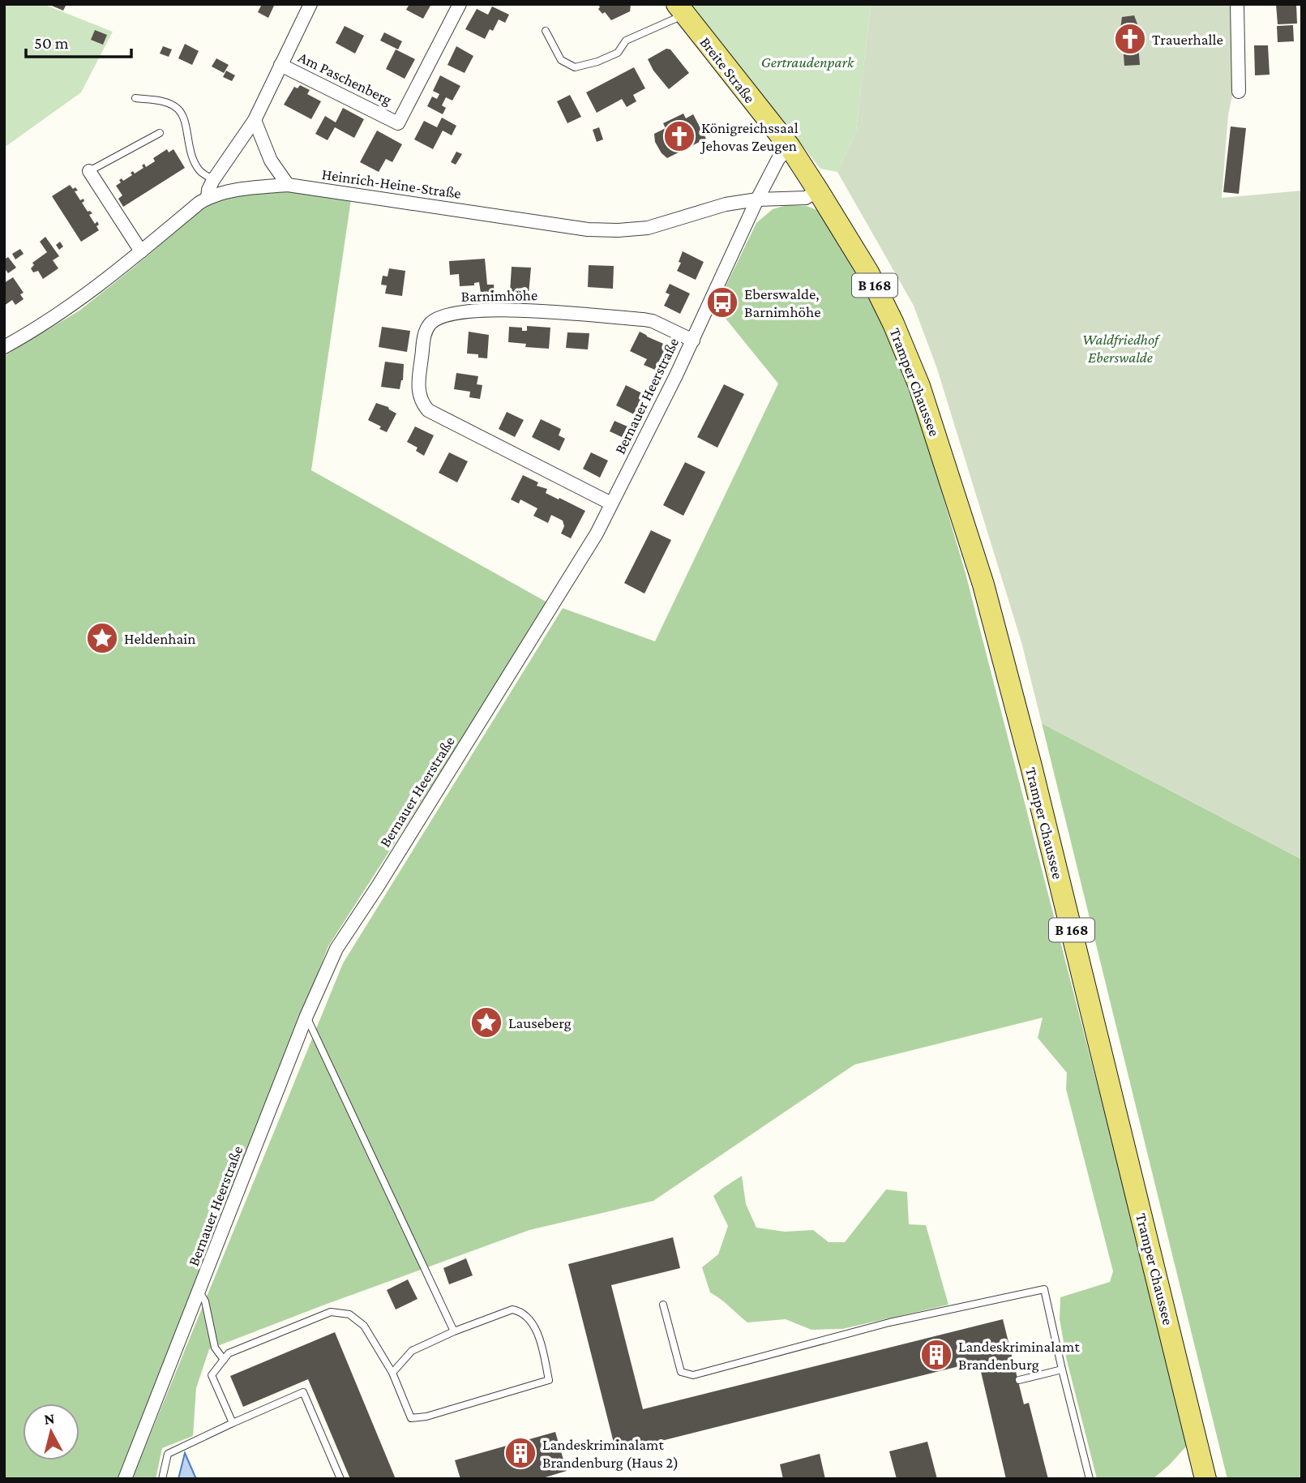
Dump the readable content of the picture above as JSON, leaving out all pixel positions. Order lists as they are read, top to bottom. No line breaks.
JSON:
{"streets":{"main road":["Breite Straße","B 168","Tramper Chaussee"],"street":["Am Paschenberg","Heinrich-Heine-Straße","Barnimhöhe","Bernauer Heerstraße"]},"crossings":[["Breite Straße","Heinrich-Heine-Straße"],["Breite Straße","Tramper Chaussee"],["Breite Straße","Bernauer Heerstraße"],["Am Paschenberg","Heinrich-Heine-Straße"],["Heinrich-Heine-Straße","Tramper Chaussee"],["Heinrich-Heine-Straße","Bernauer Heerstraße"],["Barnimhöhe","Bernauer Heerstraße"]],"parks":["Gertraudenpark","Waldfriedhof Eberswalde"],"places":{"church":["Trauerhalle","Königreichssaal Jehovas Zeugen"],"bus stop":["Eberswalde, Barnimhöhe"],"place":["Heldenhain","Lauseberg"],"building":["Landeskriminalamt Brandenburg","Landeskriminalamt Brandenburg (Haus 2)"]},"scale_bar":"50 m","north":"top"}
